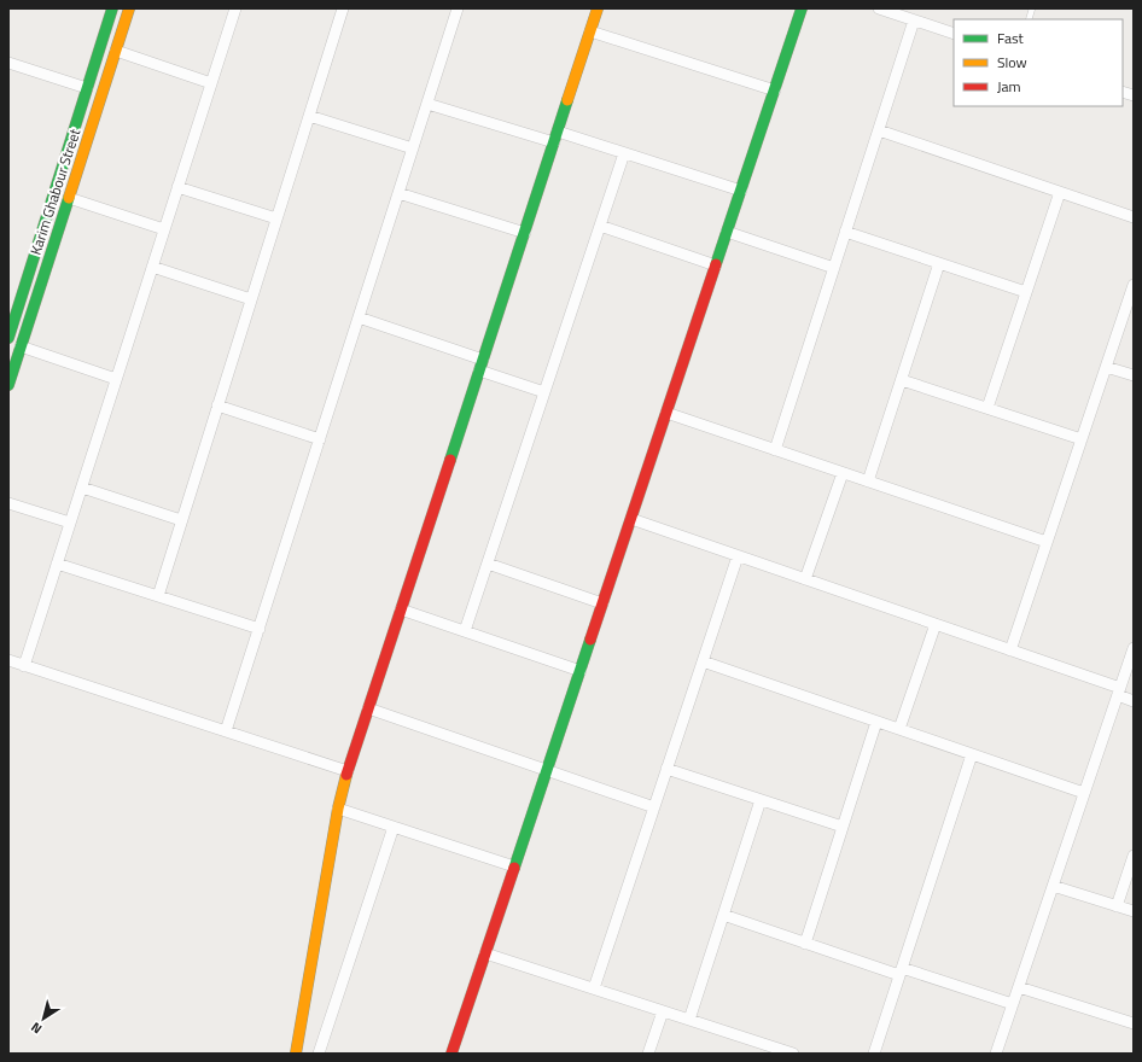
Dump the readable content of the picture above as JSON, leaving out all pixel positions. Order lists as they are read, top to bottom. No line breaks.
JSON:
{"streets":{"street":["Karim Ghabour Street"]},"legend":["Fast","Slow","Jam"],"north":"bottom left"}
